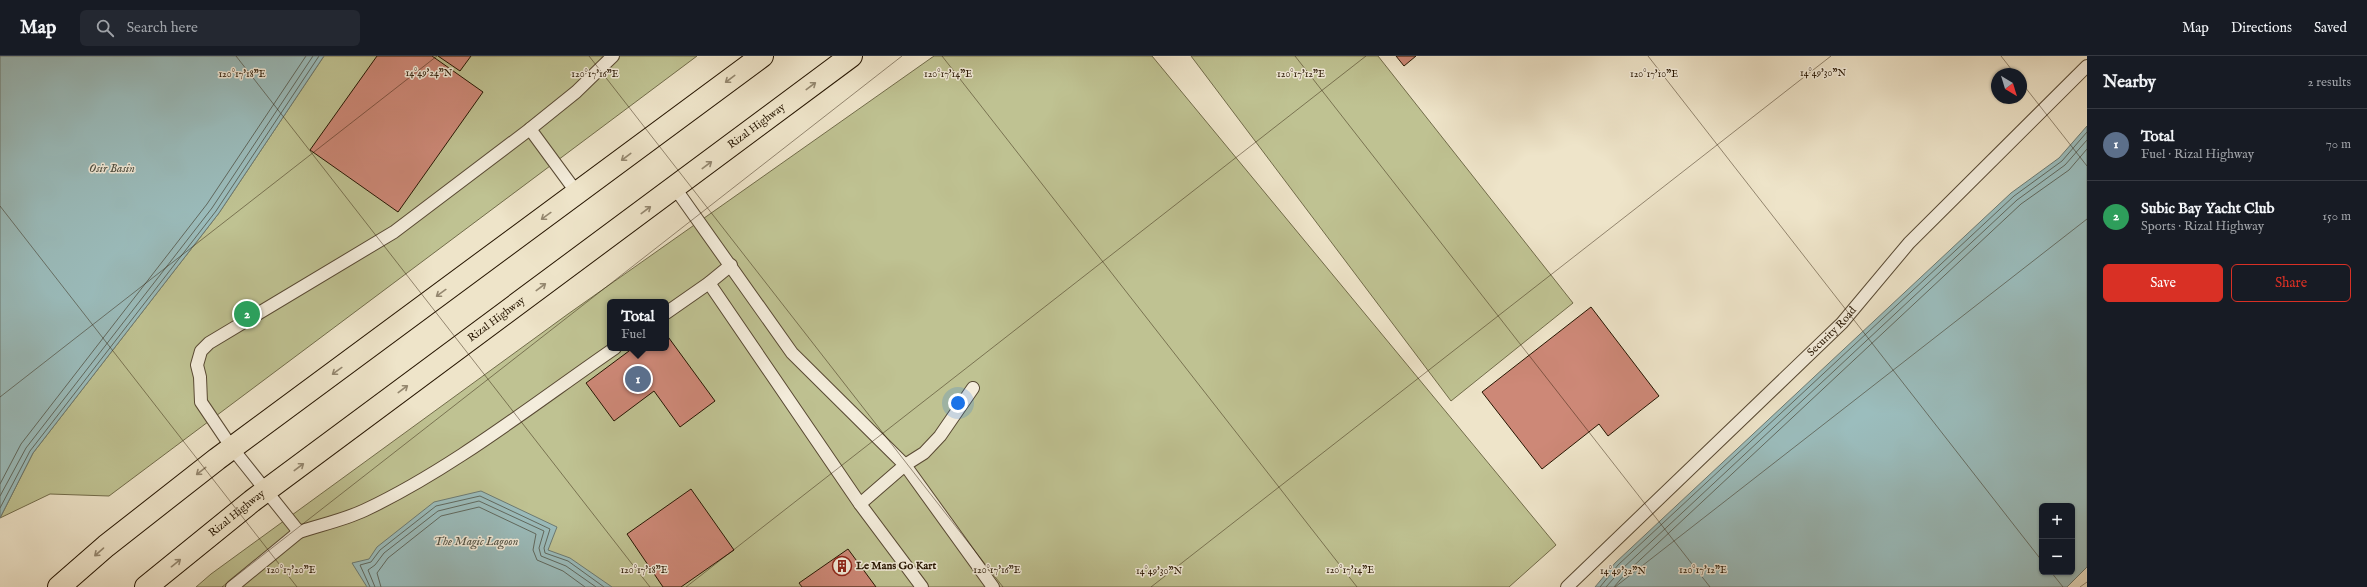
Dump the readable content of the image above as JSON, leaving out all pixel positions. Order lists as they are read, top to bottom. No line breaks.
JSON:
{"streets":{"main road":["Rizal Highway"],"lane":["Security Road"]},"water":["Osir Basin","The Magic Lagoon"],"places":{"building":["Le Mans Go Kart"]},"north":"bottom right","page":{"header":"Map","search":"Search here","nav":["Map","Directions","Saved"],"heading":["Nearby","2 results"],"list":[{"mark":"1","name":"Total","note":"Fuel · Rizal Highway","value":"70 m"},{"mark":"2","name":"Subic Bay Yacht Club","note":"Sports · Rizal Highway","value":"150 m"}],"buttons":["Save","Share"],"popup":["Total","Fuel"],"pins":["2","1"],"map_buttons":["+","−"]},"coordinates":["14°49'24\"N","14°49'30\"N","120°17'16\"E","120°17'14\"E","120°17'12\"E","120°17'10\"E","120°17'18\"E","120°17'20\"E","14°49'32\"N"]}
